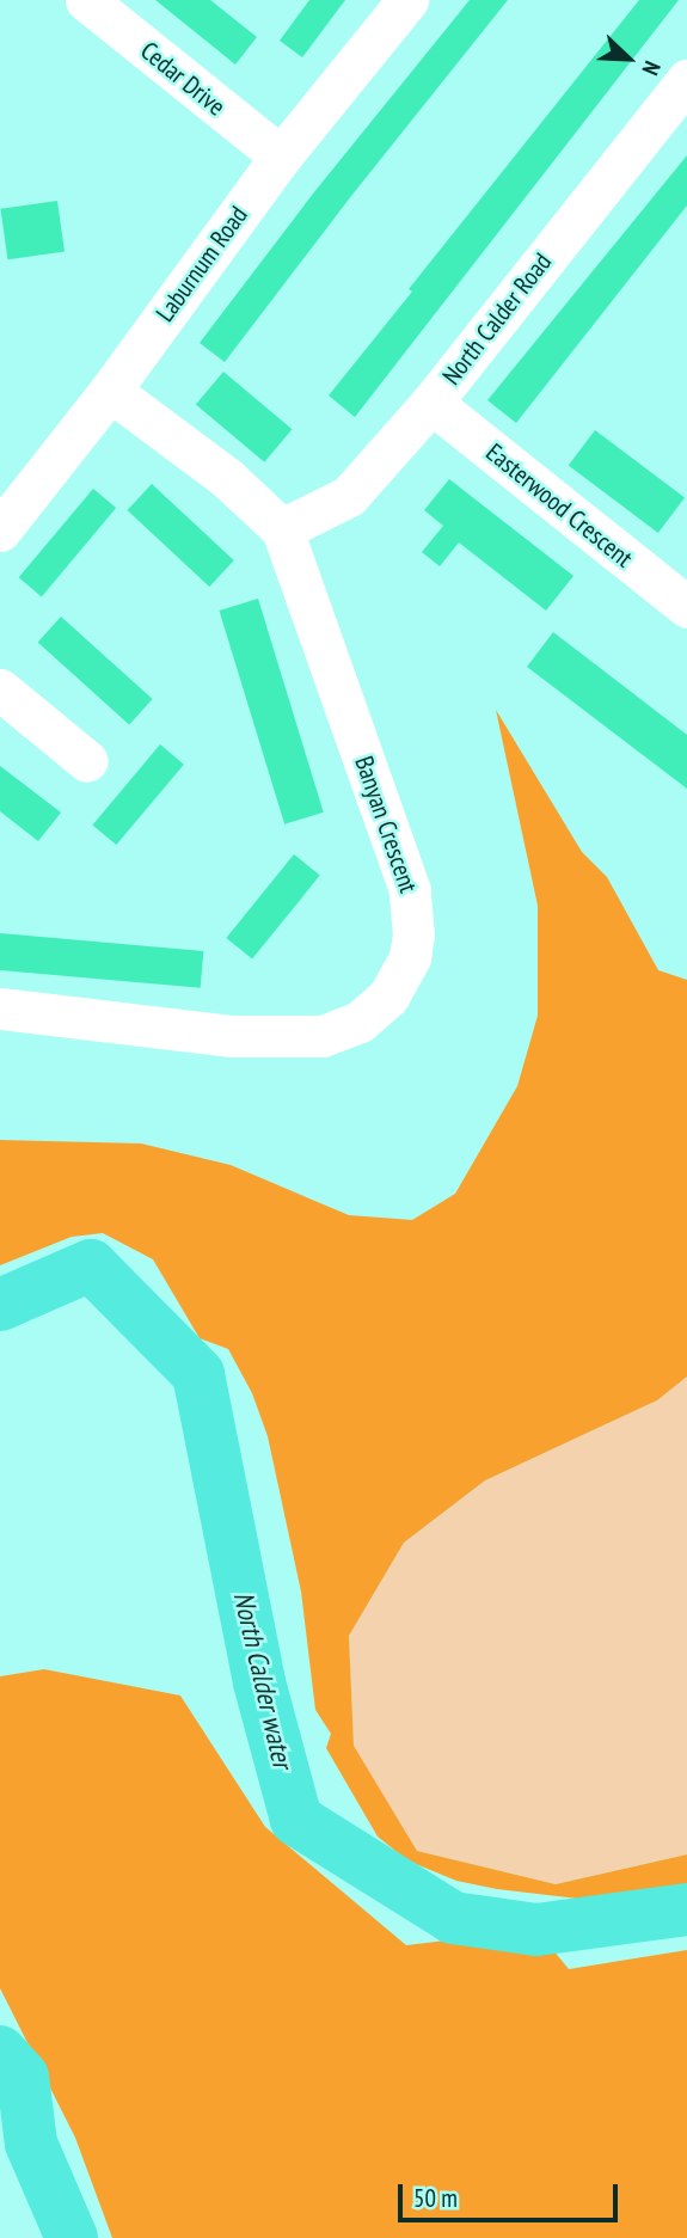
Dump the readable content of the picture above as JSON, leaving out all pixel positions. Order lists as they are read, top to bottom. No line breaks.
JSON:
{"streets":{"street":["Cedar Drive","Laburnum Road","North Calder Road","Easterwood Crescent","Banyan Crescent"]},"crossings":[["Cedar Drive","Laburnum Road"],["Laburnum Road","Banyan Crescent"],["North Calder Road","Easterwood Crescent"],["North Calder Road","Banyan Crescent"]],"water":["North Calder water"],"scale_bar":"50 m","north":"bottom right"}
